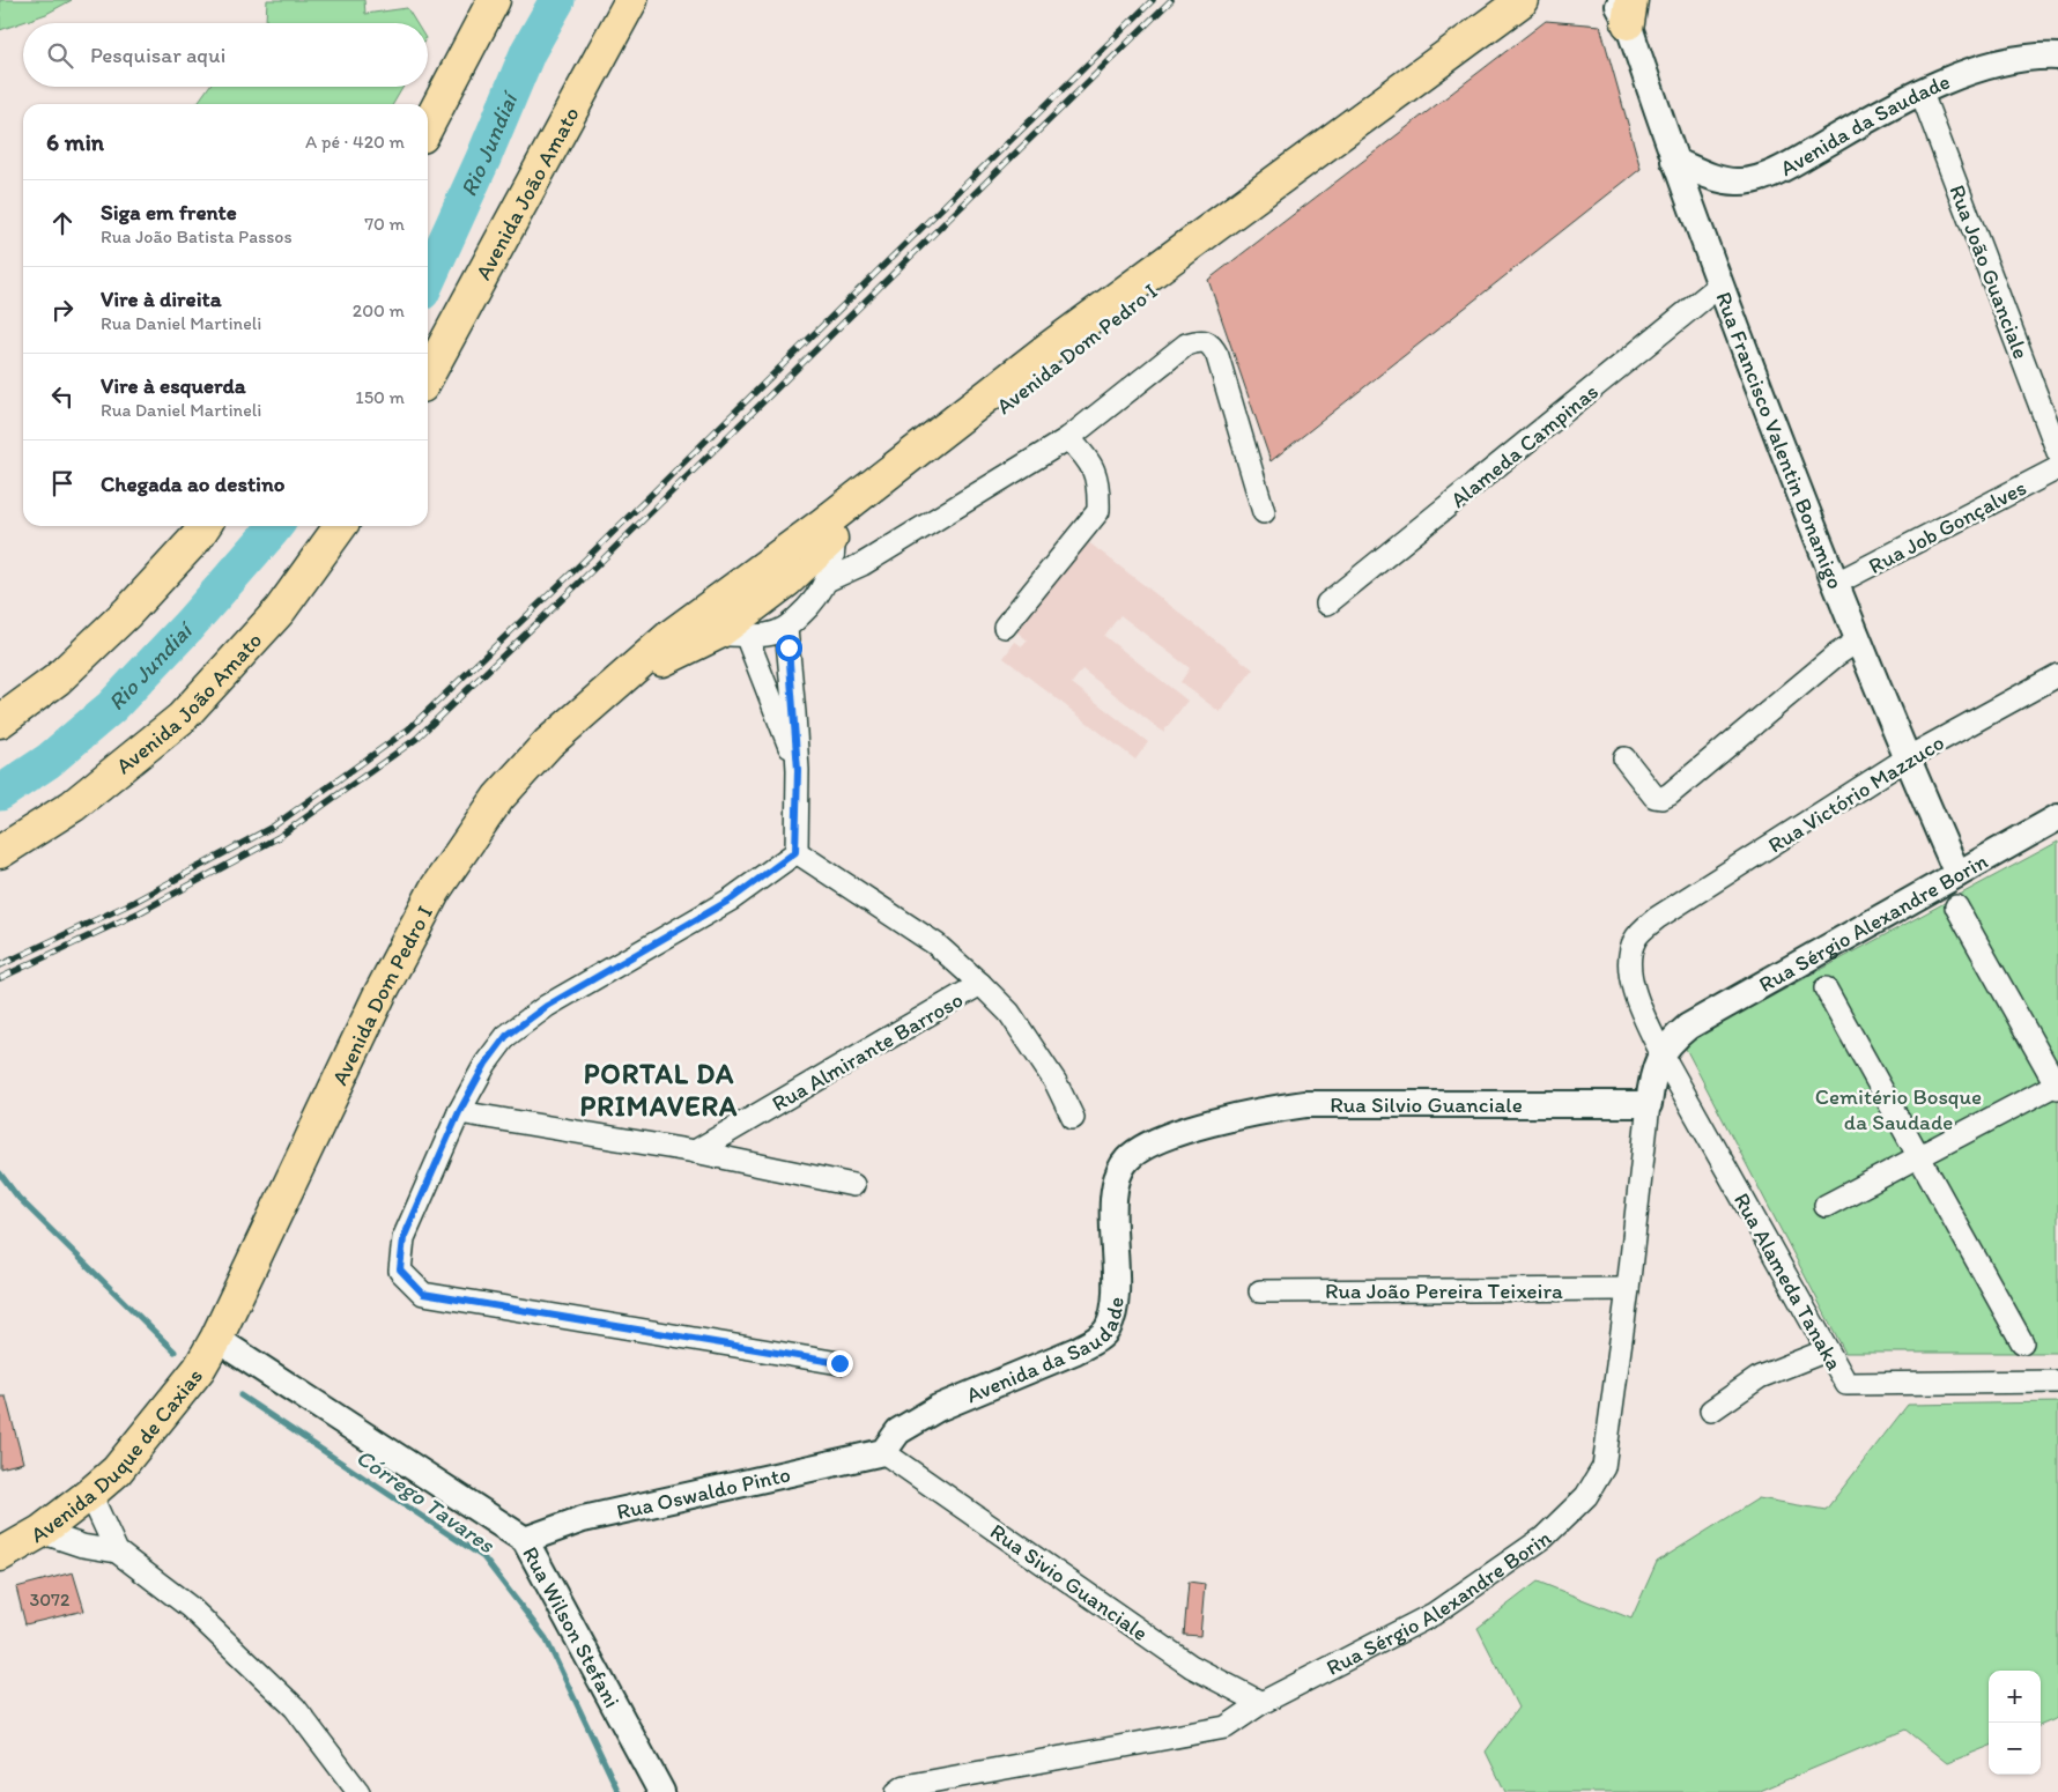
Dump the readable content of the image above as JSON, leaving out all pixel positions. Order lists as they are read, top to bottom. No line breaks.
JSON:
{"streets":{"main road":["Avenida João Amato","Avenida Dom Pedro I","Avenida Duque de Caxias"],"street":["Avenida da Saudade","Rua João Guanciale","Rua Francisco Valentin Bonamigo","Alameda Campinas","Rua Job Gonçalves","Rua Victório Mazzuco","Rua Sérgio Alexandre Borin","Rua Almirante Barroso","Rua Silvio Guanciale","Rua Alameda Tanaka","Rua João Pereira Teixeira","Rua Oswaldo Pinto","Rua Sivio Guanciale","Rua Wilson Stefani"]},"crossings":[["Avenida da Saudade","Rua João Guanciale"],["Avenida da Saudade","Rua Francisco Valentin Bonamigo"],["Avenida da Saudade","Rua Silvio Guanciale"],["Avenida da Saudade","Rua Oswaldo Pinto"],["Avenida da Saudade","Rua Sivio Guanciale"],["Avenida Dom Pedro I","Avenida Duque de Caxias"],["Avenida Dom Pedro I","Rua Wilson Stefani"],["Rua Francisco Valentin Bonamigo","Alameda Campinas"],["Rua Francisco Valentin Bonamigo","Rua Job Gonçalves"],["Rua Francisco Valentin Bonamigo","Rua Victório Mazzuco"],["Rua Francisco Valentin Bonamigo","Rua Sérgio Alexandre Borin"],["Rua Victório Mazzuco","Rua Sérgio Alexandre Borin"],["Rua Victório Mazzuco","Rua Alameda Tanaka"],["Rua Sérgio Alexandre Borin","Rua Silvio Guanciale"],["Rua Sérgio Alexandre Borin","Rua Alameda Tanaka"],["Rua Sérgio Alexandre Borin","Rua João Pereira Teixeira"],["Rua Sérgio Alexandre Borin","Rua Sivio Guanciale"],["Avenida Duque de Caxias","Rua Wilson Stefani"],["Rua Oswaldo Pinto","Rua Sivio Guanciale"],["Rua Oswaldo Pinto","Rua Wilson Stefani"]],"districts":["PORTAL DA PRIMAVERA"],"water":["Rio Jundiaí","Córrego Tavares"],"parks":["Cemitério Bosque da Saudade"],"house_numbers":["3072"],"page":{"search":"Pesquisar aqui","heading":["6 min","A pé · 420 m"],"list":[["Siga em frente","Rua João Batista Passos","70 m"],["Vire à direita","Rua Daniel Martineli","200 m"],["Vire à esquerda","Rua Daniel Martineli","150 m"],"Chegada ao destino"],"map_buttons":["+","−"]}}
